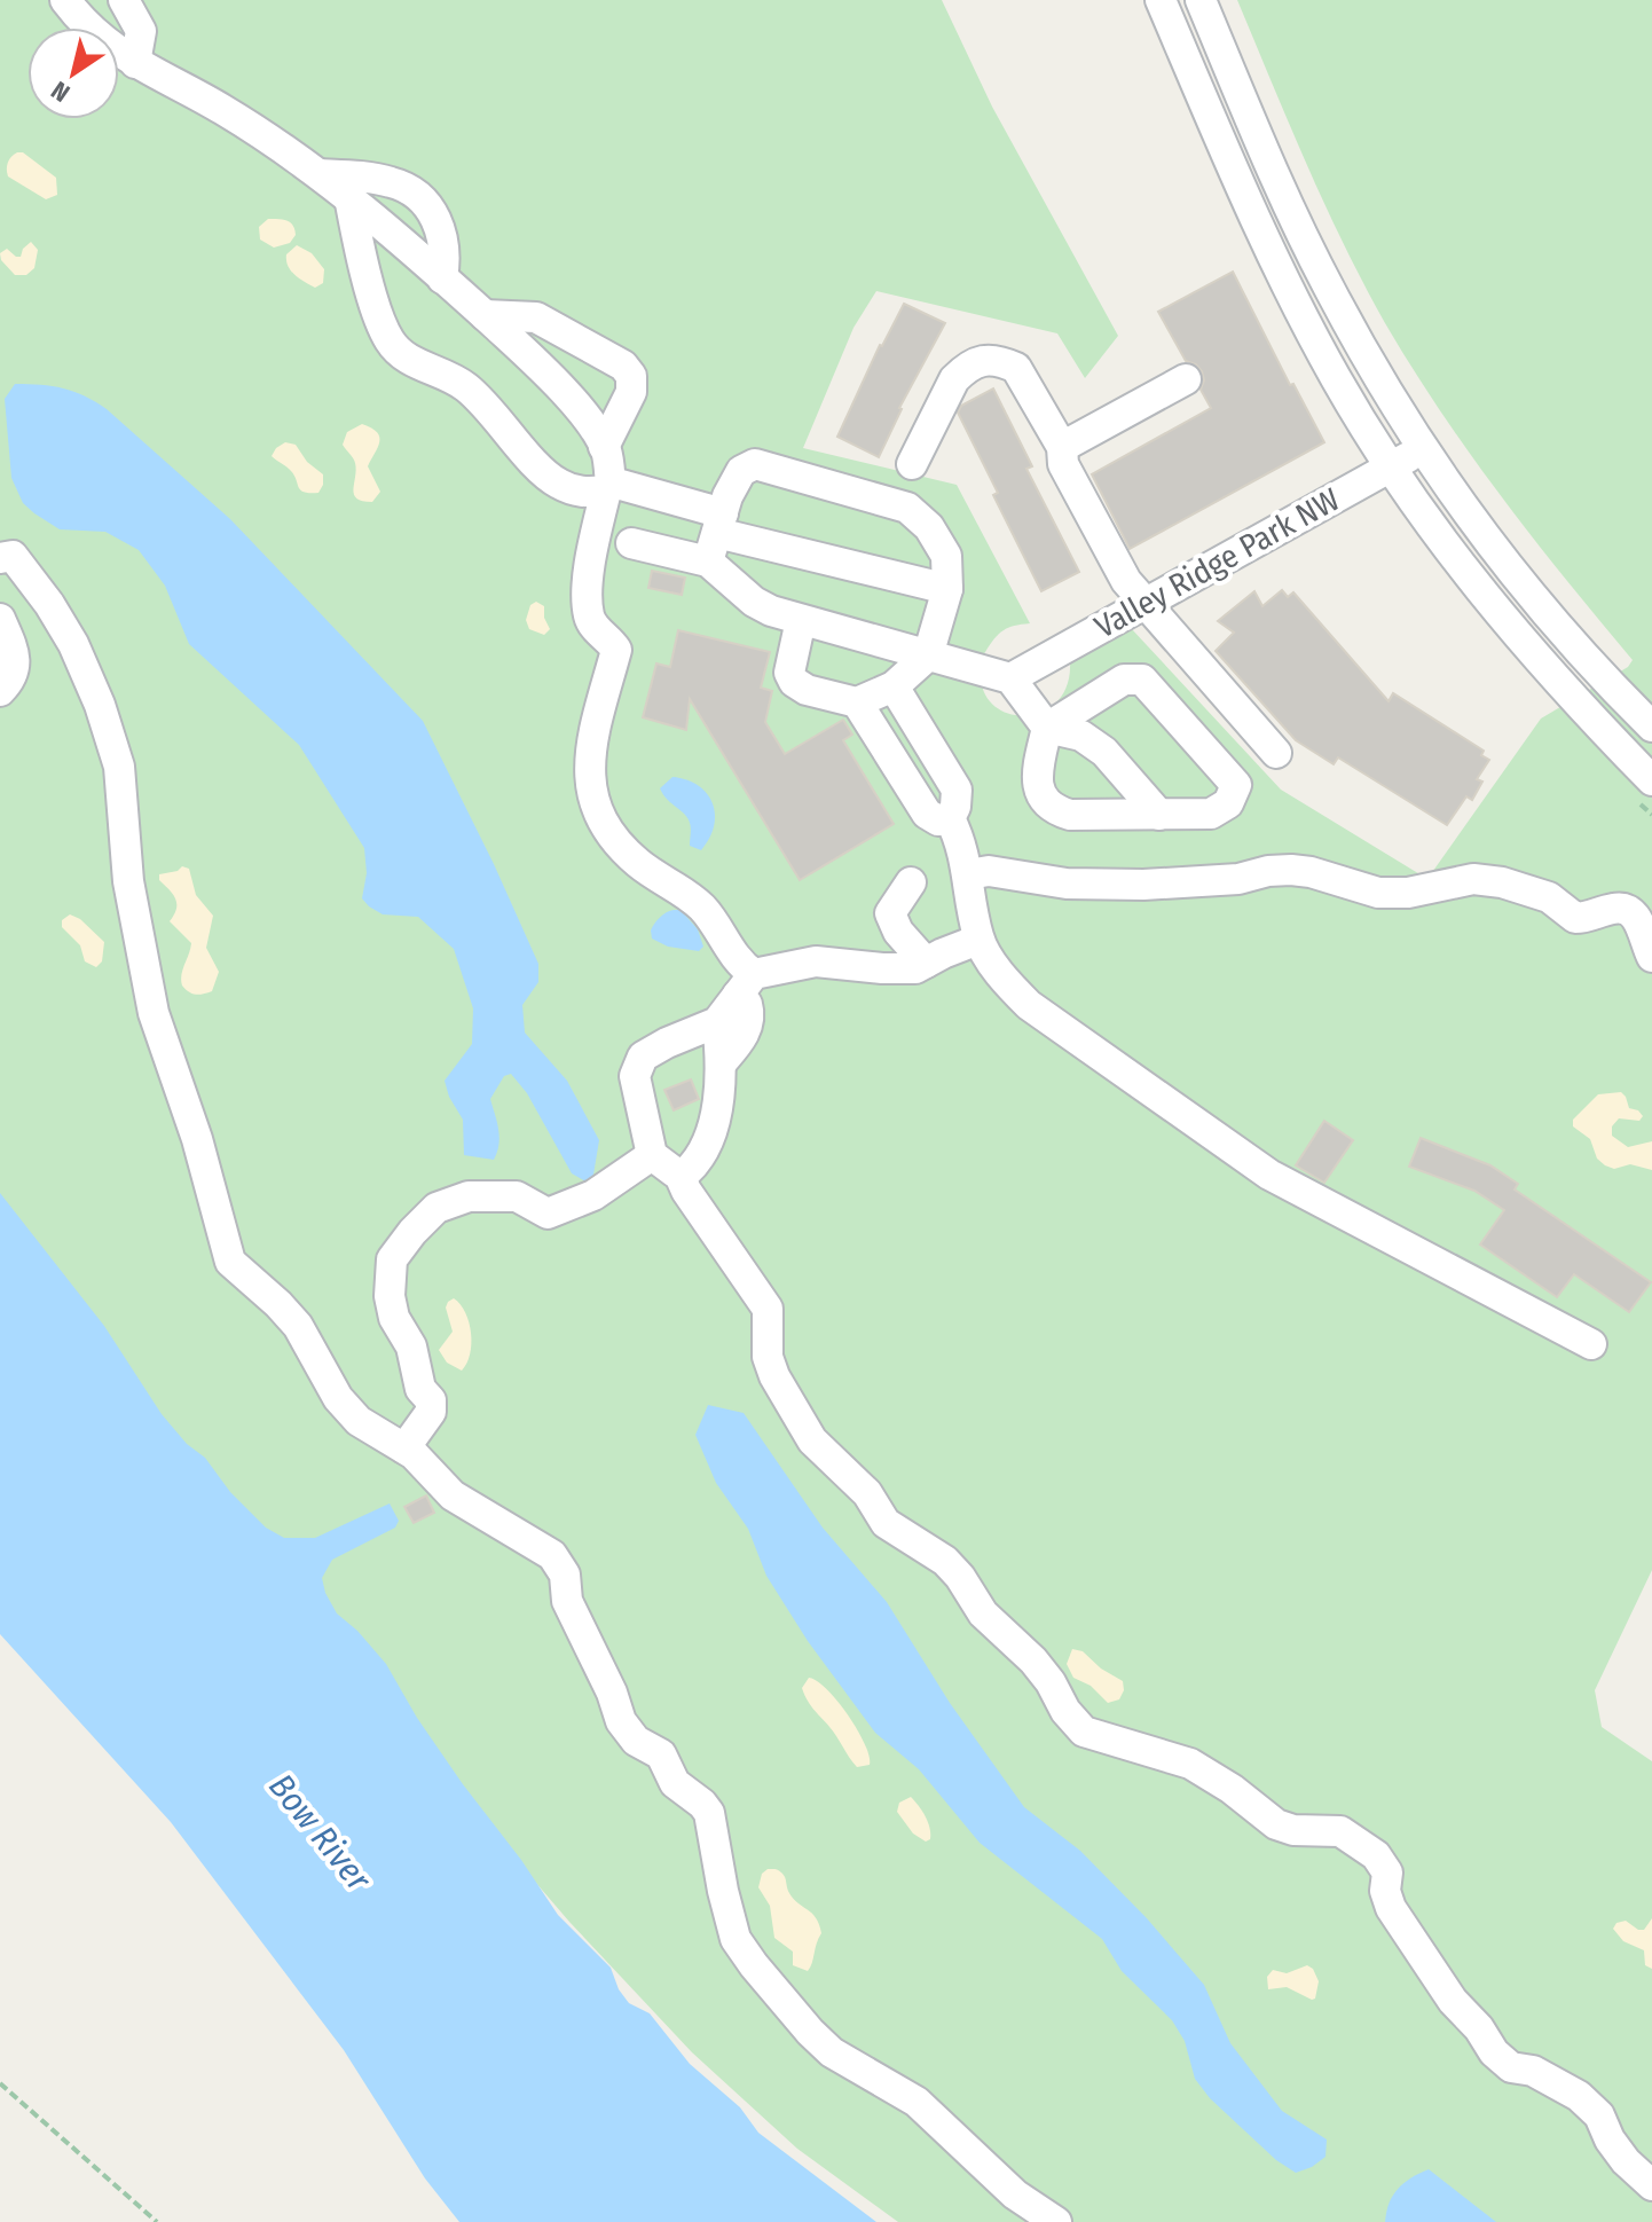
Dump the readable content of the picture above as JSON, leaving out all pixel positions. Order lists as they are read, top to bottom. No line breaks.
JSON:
{"streets":{"street":["Valley Ridge Park NW"]},"water":["Bow River"],"north":"bottom left"}
